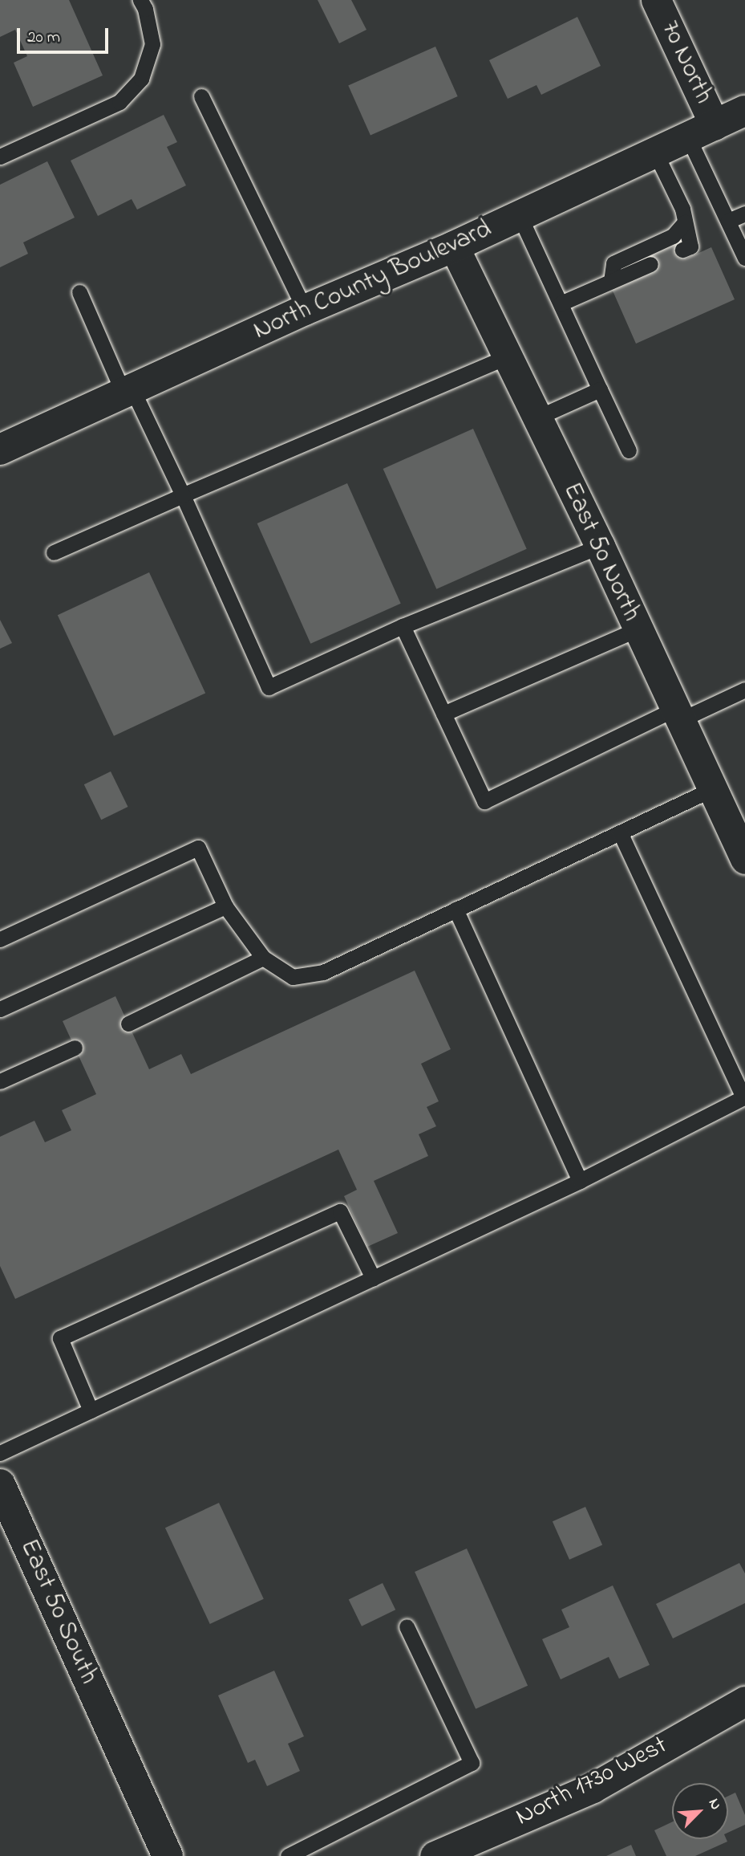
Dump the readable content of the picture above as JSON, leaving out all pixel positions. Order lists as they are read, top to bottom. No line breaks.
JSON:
{"streets":{"main road":["North County Boulevard","East 50 South"],"street":["70 North","East 50 North","North 1730 West"]},"crossings":[["70 North","North County Boulevard"],["North County Boulevard","East 50 North"]],"scale_bar":"20 m","north":"top right"}
